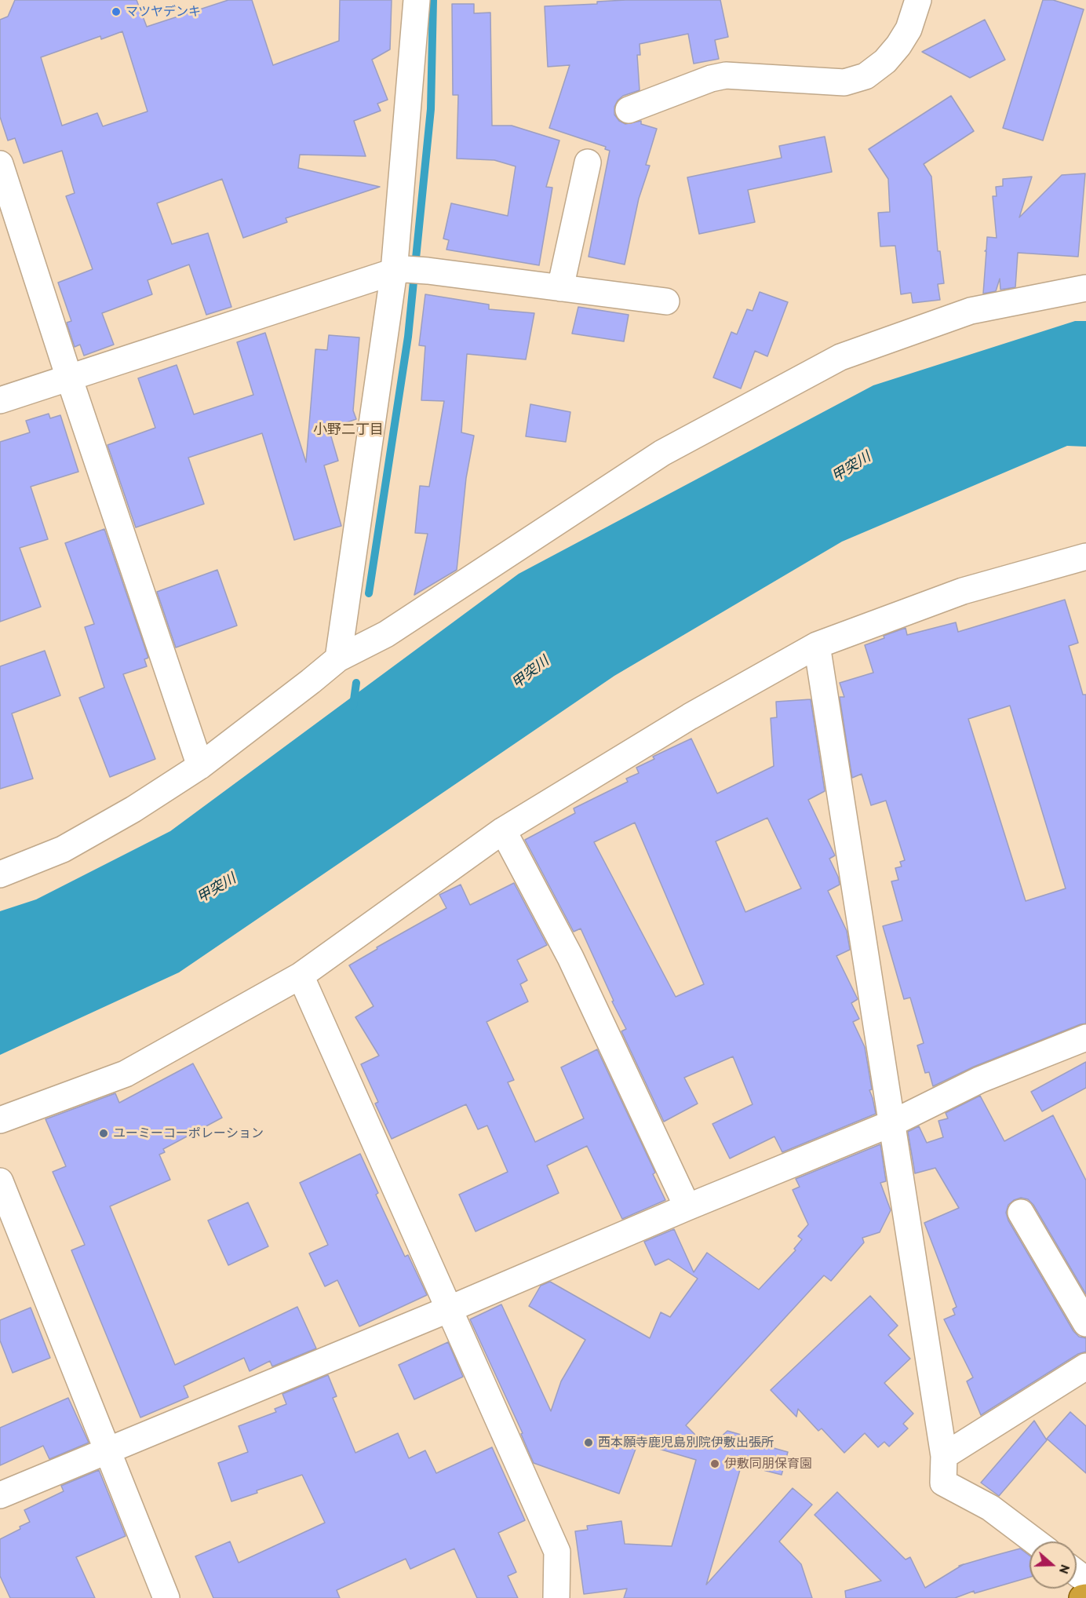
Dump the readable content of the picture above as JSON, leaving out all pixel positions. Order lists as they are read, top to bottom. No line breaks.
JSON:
{"districts":["小野二丁目"],"water":["甲突川"],"places":["マツヤデンキ","ユーミーコーポレーション","西本願寺鹿児島別院伊敷出張所","伊敷同朋保育園"],"north":"right"}
